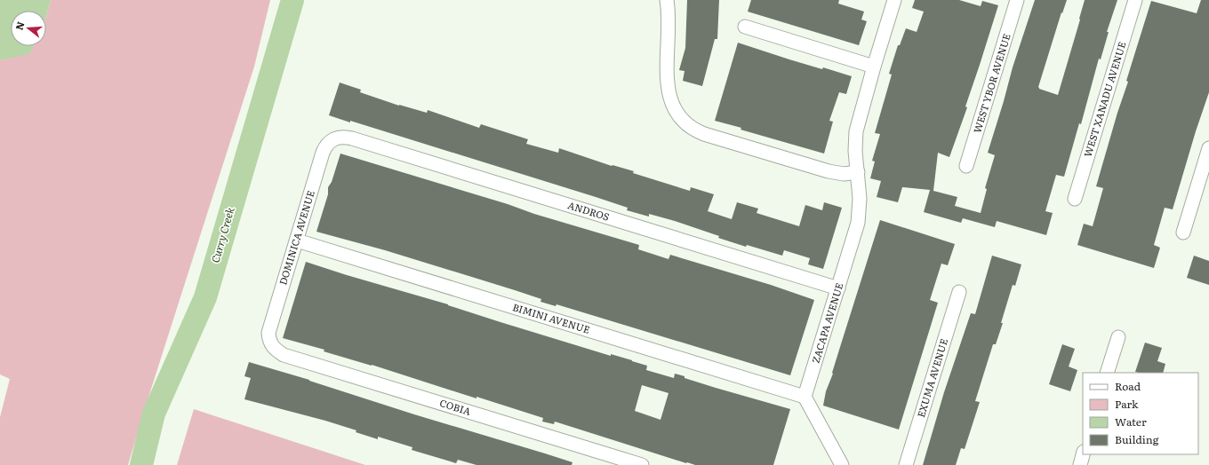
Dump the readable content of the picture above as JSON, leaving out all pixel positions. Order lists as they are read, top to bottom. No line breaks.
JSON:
{"streets":{"street":["WEST YBOR AVENUE","WEST XANADU AVENUE","ANDROS","DOMINICA AVENUE","BIMINI AVENUE","ZACAPA AVENUE","EXUMA AVENUE","COBIA"]},"crossings":[["ANDROS","DOMINICA AVENUE"],["ANDROS","ZACAPA AVENUE"],["DOMINICA AVENUE","BIMINI AVENUE"],["DOMINICA AVENUE","COBIA"],["BIMINI AVENUE","ZACAPA AVENUE"]],"water":["Curry Creek"],"legend":["Road","Park","Water","Building"],"north":"left"}
